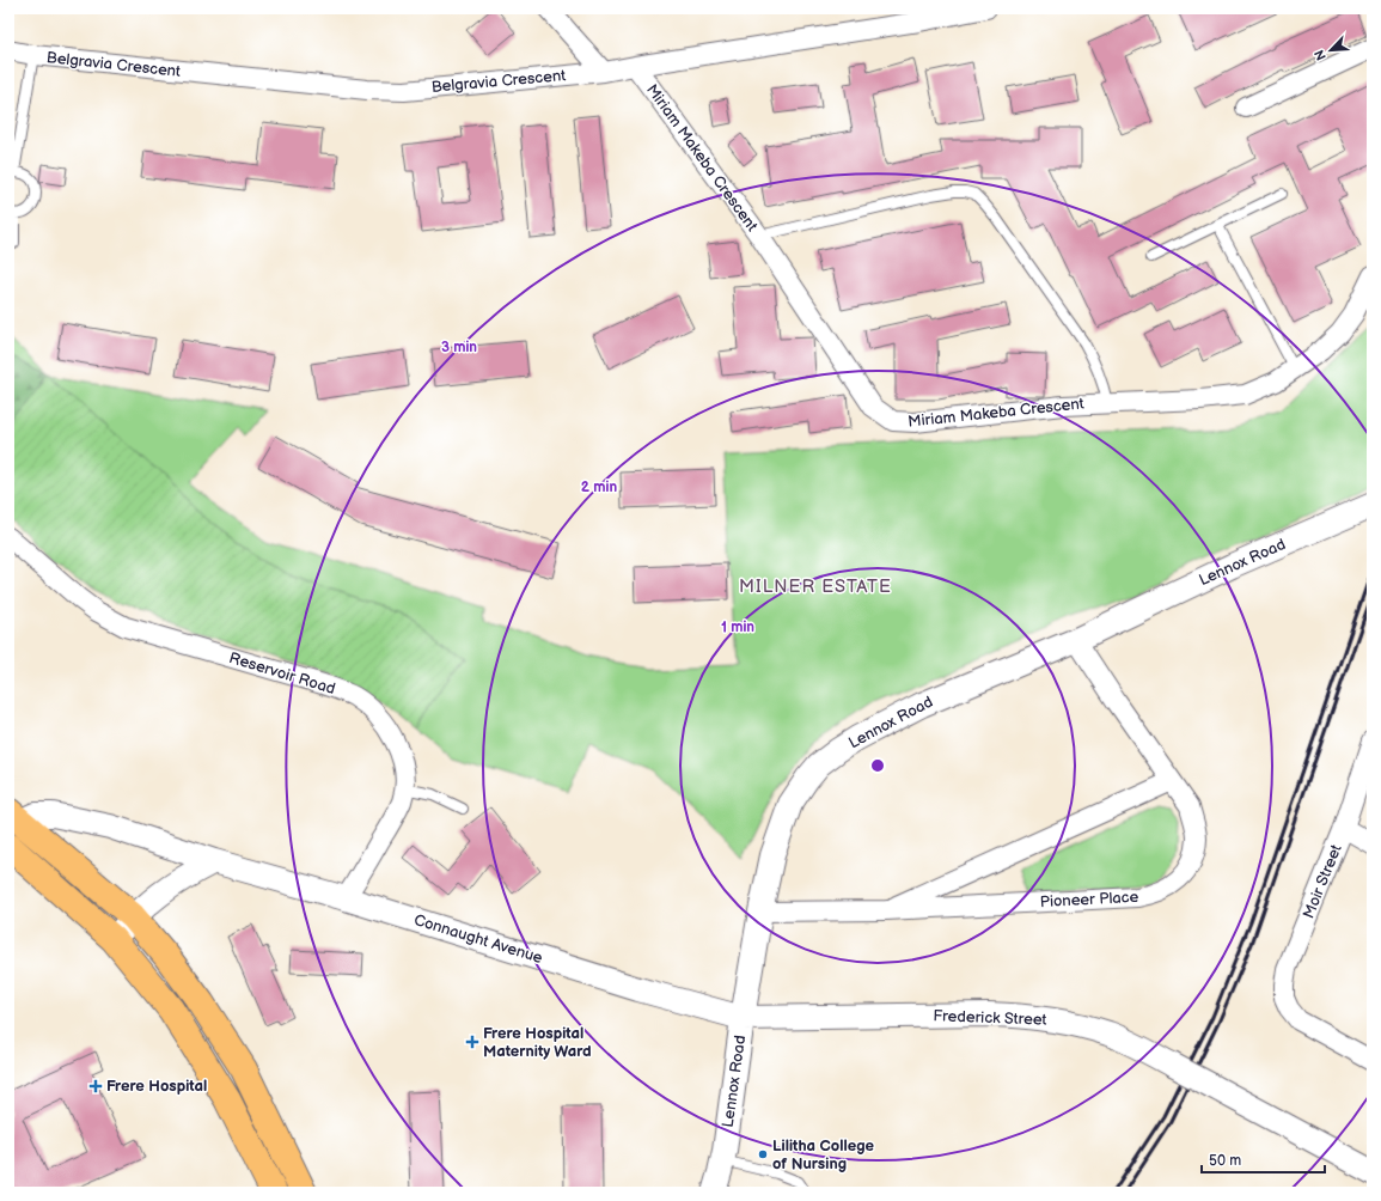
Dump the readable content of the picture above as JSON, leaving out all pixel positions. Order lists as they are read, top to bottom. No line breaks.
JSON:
{"streets":{"street":["Belgravia Crescent","Miriam Makeba Crescent","Lennox Road","Reservoir Road","Moir Street","Pioneer Place","Connaught Avenue","Frederick Street"]},"crossings":[["Belgravia Crescent","Miriam Makeba Crescent"],["Lennox Road","Pioneer Place"],["Lennox Road","Connaught Avenue"],["Lennox Road","Frederick Street"],["Reservoir Road","Connaught Avenue"],["Connaught Avenue","Frederick Street"]],"districts":["MILNER ESTATE"],"places":{"health":["Frere Hospital Maternity Ward","Frere Hospital"],"other":["Lilitha College of Nursing"]},"scale_bar":"50 m","north":"bottom left","rings":["3 min","2 min","1 min"]}
